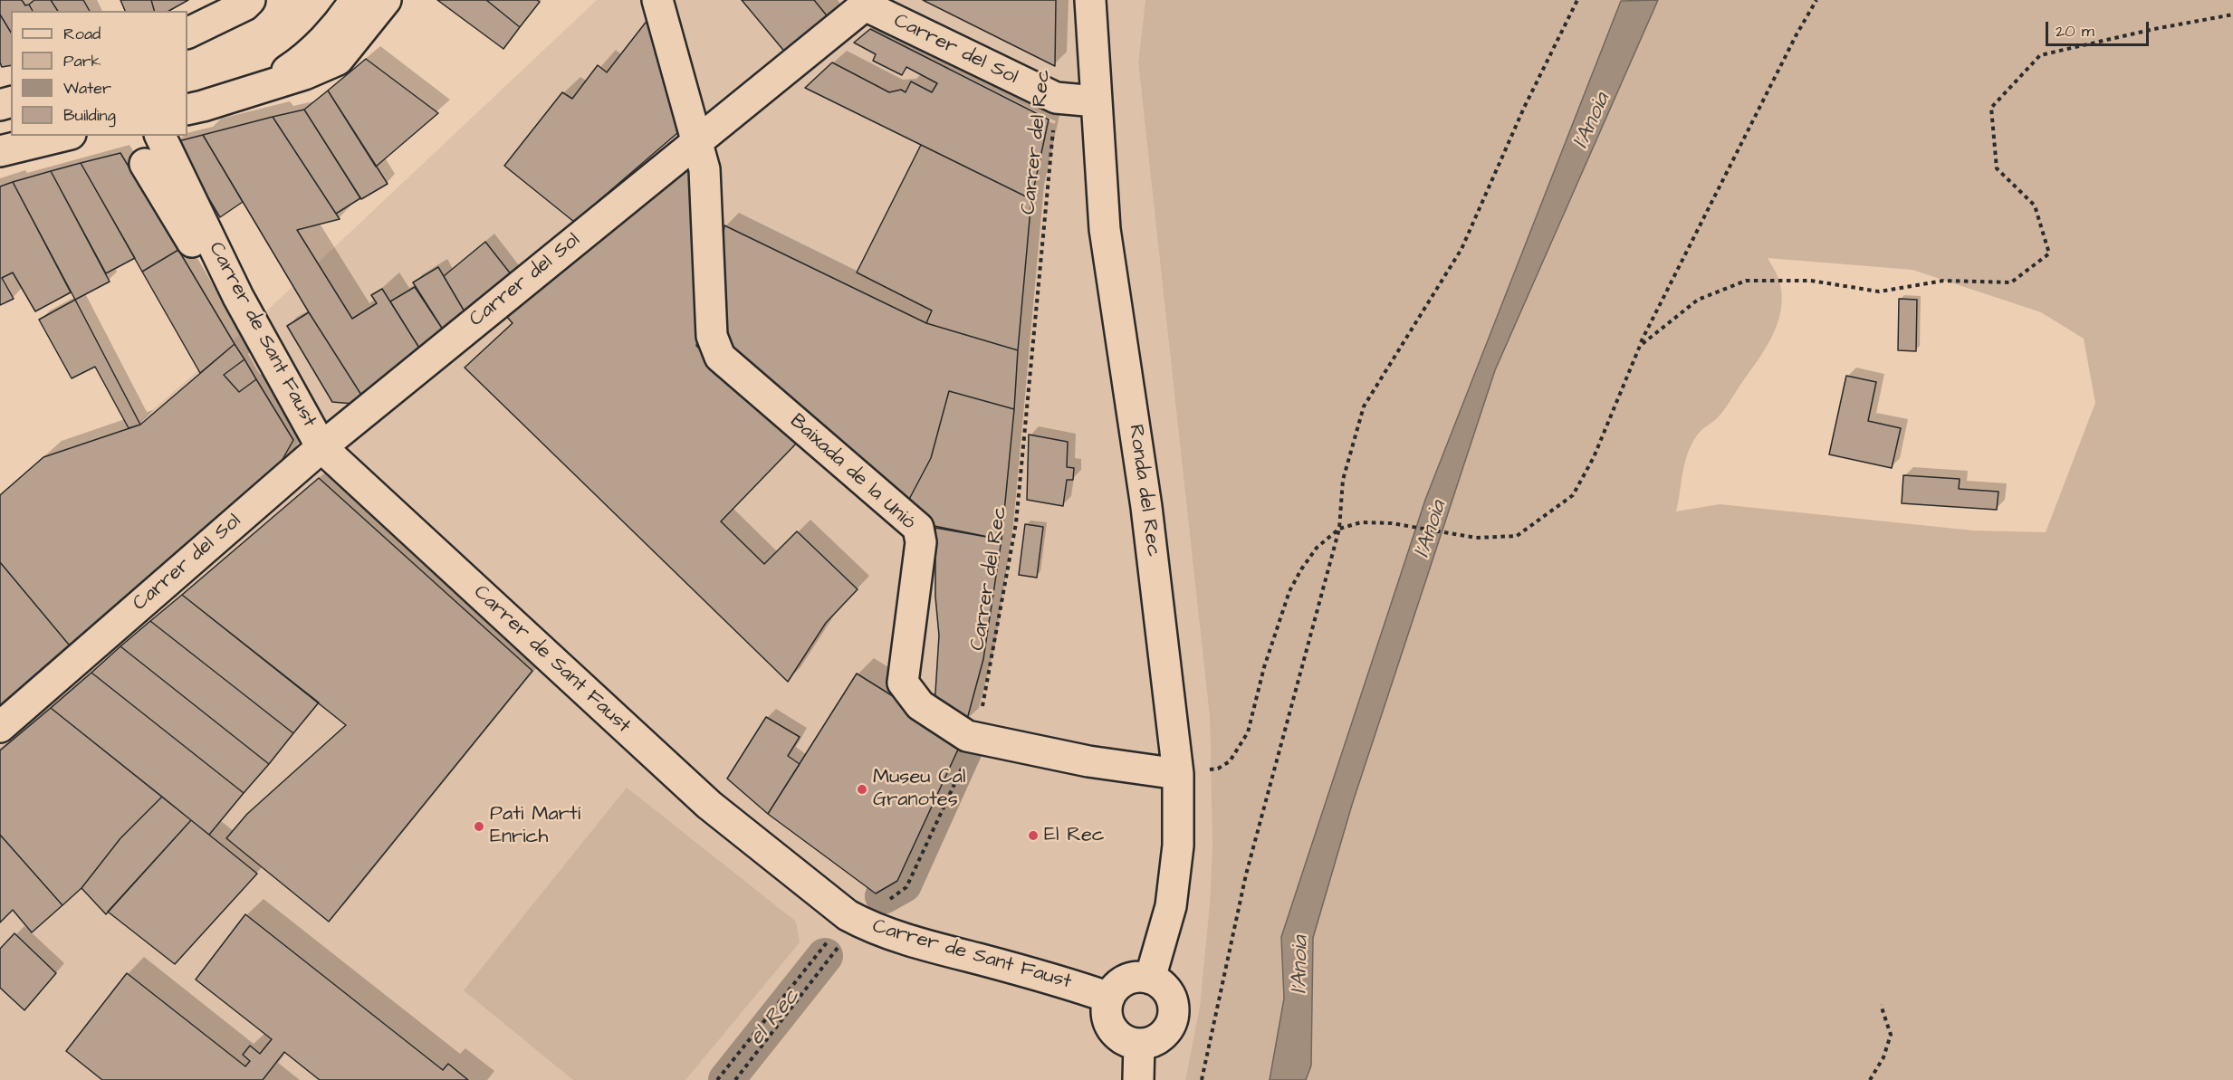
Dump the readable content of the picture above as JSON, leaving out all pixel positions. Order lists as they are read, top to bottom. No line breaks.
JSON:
{"streets":{"street":["Carrer del Sol","Carrer de Sant Faust","Baixada de la Unió","Ronda del Rec"],"path":["Carrer del Rec"]},"crossings":[["Carrer del Sol","Carrer del Rec"],["Carrer del Sol","Carrer de Sant Faust"],["Carrer del Sol","Baixada de la Unió"],["Carrer del Sol","Ronda del Rec"],["Carrer del Rec","Carrer de Sant Faust"],["Carrer del Rec","Baixada de la Unió"],["Carrer de Sant Faust","Ronda del Rec"],["Baixada de la Unió","Ronda del Rec"]],"water":["l'Anoia","el Rec"],"places":["Museu Cal Granotes","Pati Martí Enrich","El Rec"],"legend":["Road","Park","Water","Building"],"scale_bar":"20 m"}
